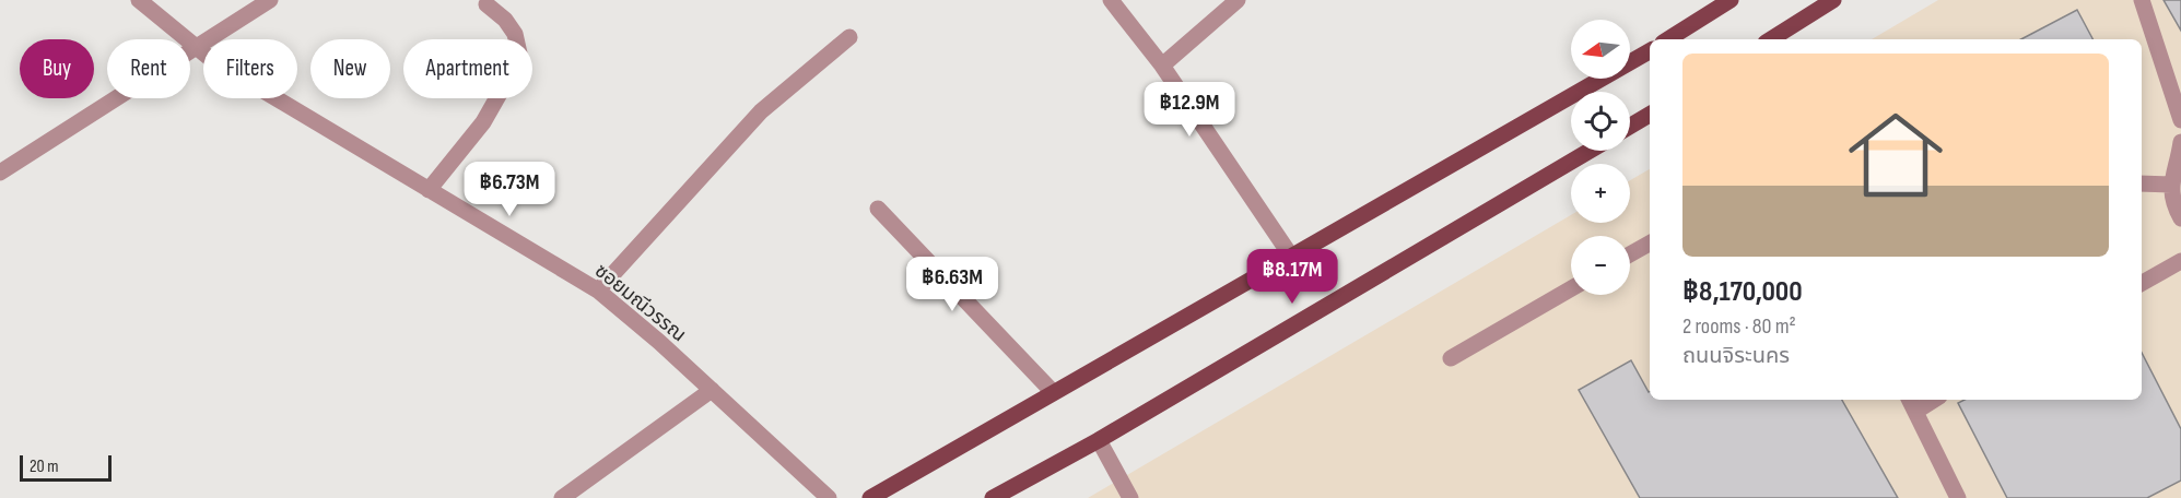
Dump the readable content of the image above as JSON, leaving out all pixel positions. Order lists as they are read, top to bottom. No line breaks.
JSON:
{"streets":{"street":["ซอยมณีวรรณ"]},"scale_bar":"20 m","north":"left","page":{"map_buttons":["+","−"],"chip":["Buy","Rent","Filters","New","Apartment"],"list":[{"name":"฿8,170,000","note":"2 rooms · 80 m² · ถนนจิระนคร"}],"price":["฿12.9M","฿6.73M","฿8.17M","฿6.63M"],"scale":"20 m"}}
